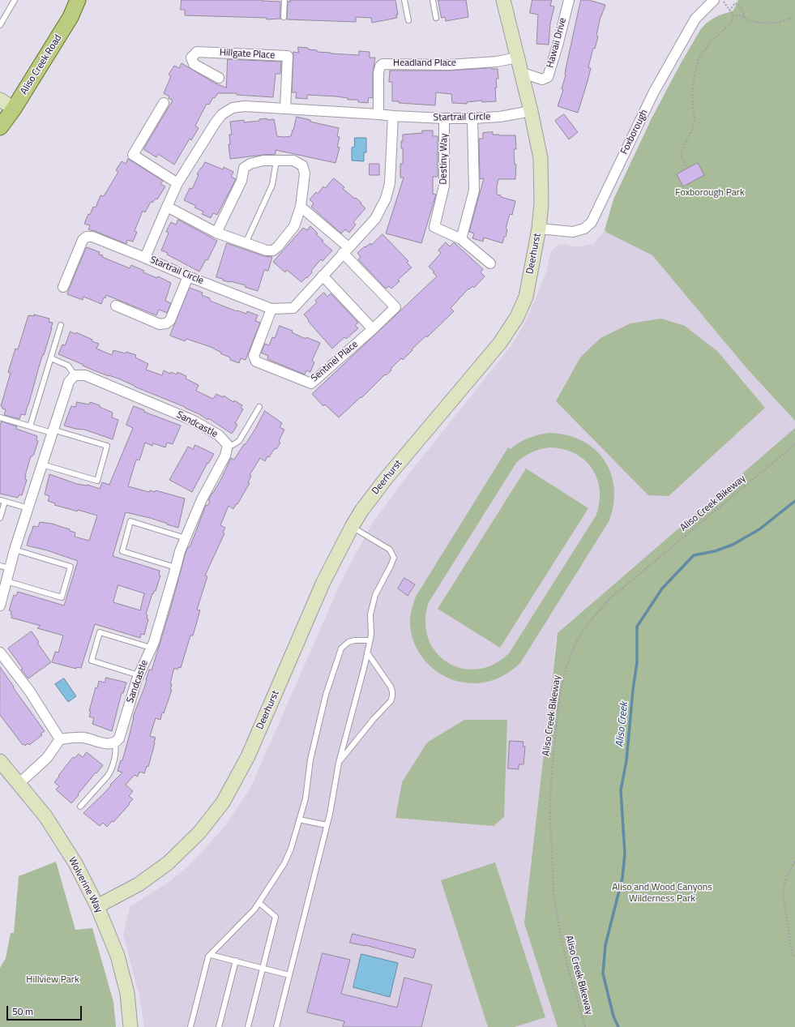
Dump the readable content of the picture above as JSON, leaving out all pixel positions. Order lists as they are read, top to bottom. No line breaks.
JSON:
{"streets":{"main road":["Aliso Creek Road"],"street":["Hawaii Drive","Hillgate Place","Headland Place","Startrail Circle","Foxborough","Destiny Way","Deerhurst","Sentinel Place","Sandcastle","Wolverine Way"],"path":["Aliso Creek Bikeway"]},"crossings":[["Hawaii Drive","Deerhurst"],["Hillgate Place","Startrail Circle"],["Headland Place","Startrail Circle"],["Headland Place","Deerhurst"],["Startrail Circle","Destiny Way"],["Startrail Circle","Deerhurst"],["Startrail Circle","Sentinel Place"],["Foxborough","Deerhurst"],["Deerhurst","Wolverine Way"]],"water":["Aliso Creek"],"parks":["Foxborough Park","Aliso and Wood Canyons Wilderness Park","Hillview Park"],"scale_bar":"50 m"}
